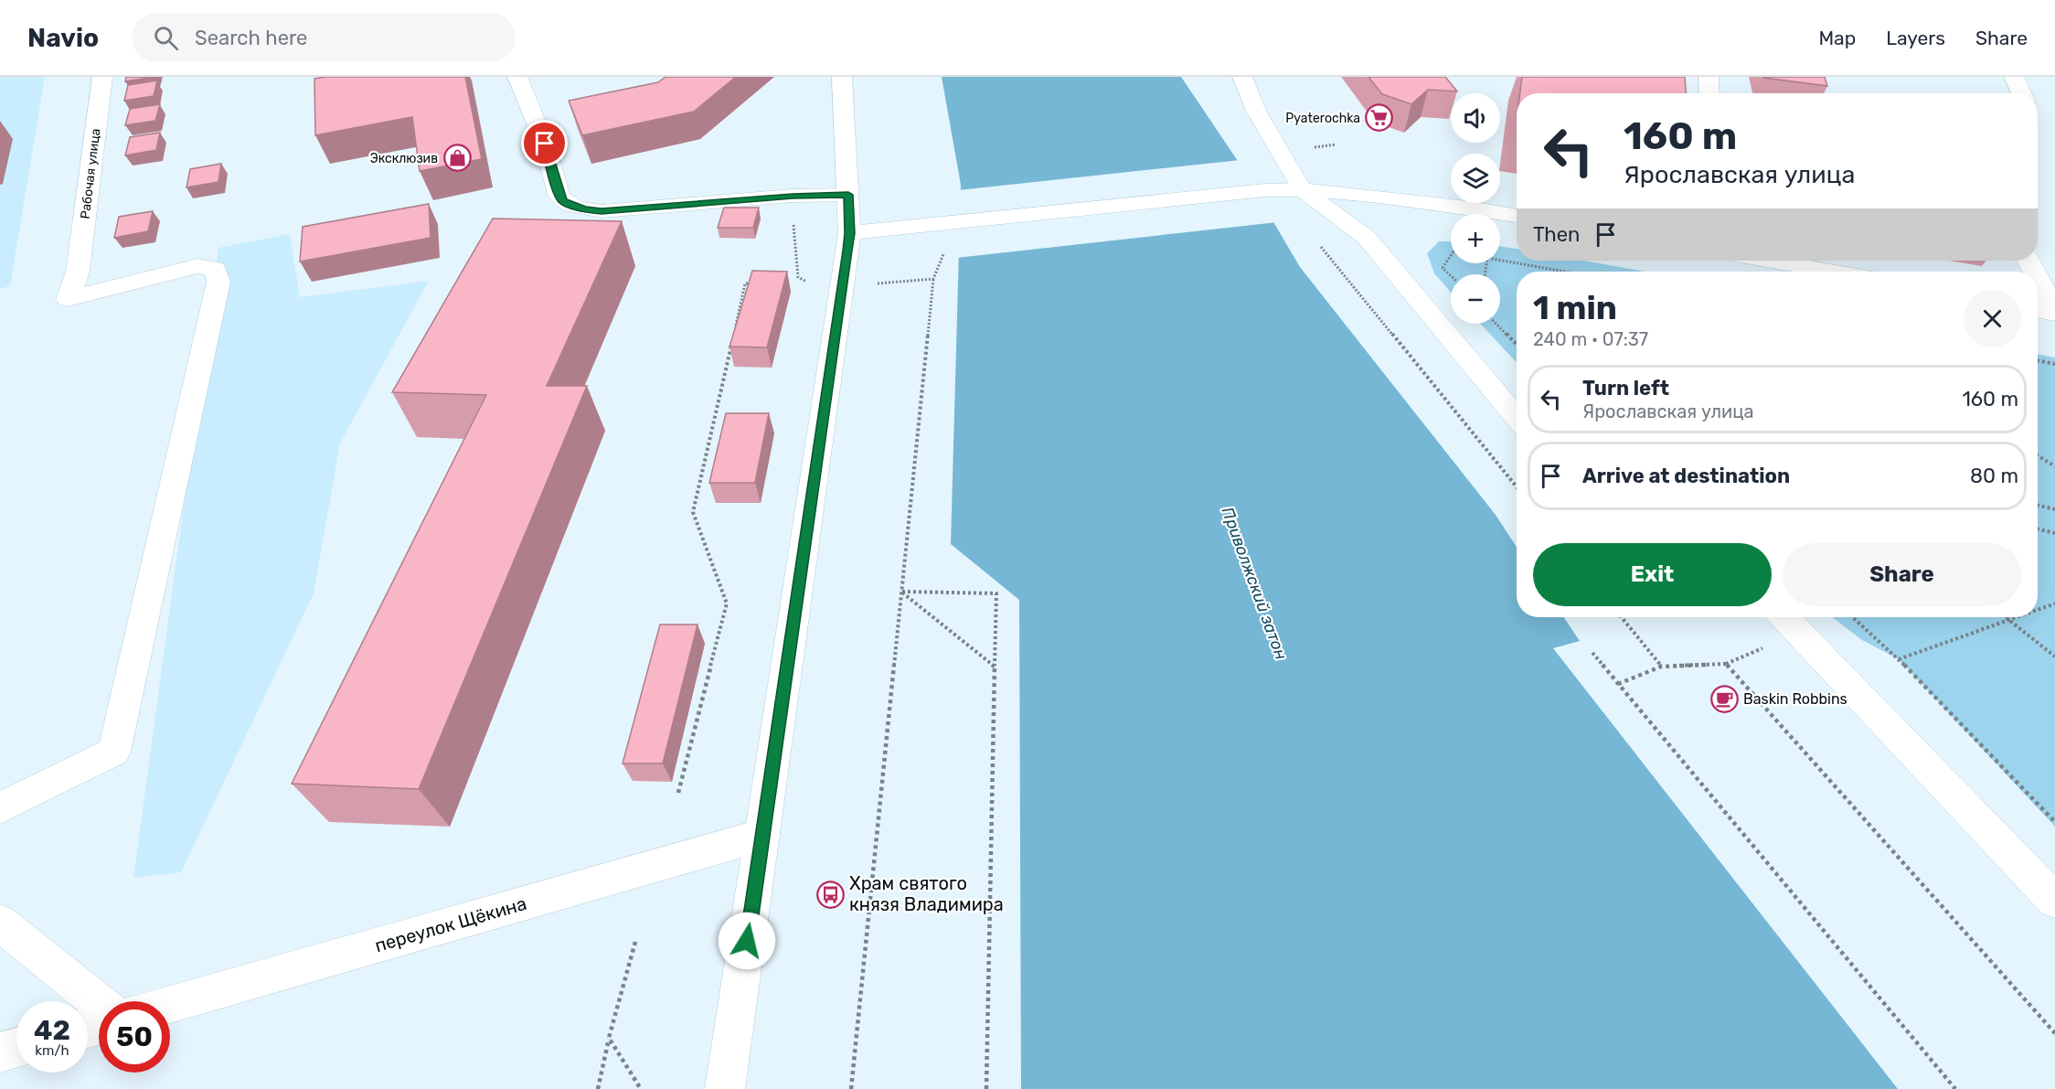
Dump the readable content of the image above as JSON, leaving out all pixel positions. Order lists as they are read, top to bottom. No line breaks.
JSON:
{"streets":{"street":["Рабочая улица","переулок Щёкина"]},"water":["Приволжский затон"],"places":{"supermarket":["Pyaterochka"],"shop":["Эксклюзив"],"cafe":["Baskin Robbins"],"bus stop":["Храм святого князя Владимира"]},"page":{"header":"Navio","search":"Search here","nav":["Map","Layers","Share"],"map_buttons":["+","−"],"turn":["160 m","Ярославская улица"],"then":"Then","heading":["1 min","240 m · 07:37"],"list":[{"name":"Turn left","note":"Ярославская улица","value":"160 m"},{"name":"Arrive at destination","value":"80 m"}],"buttons":["Exit","Share"],"speed":"42 km/h","limit":"50"}}
